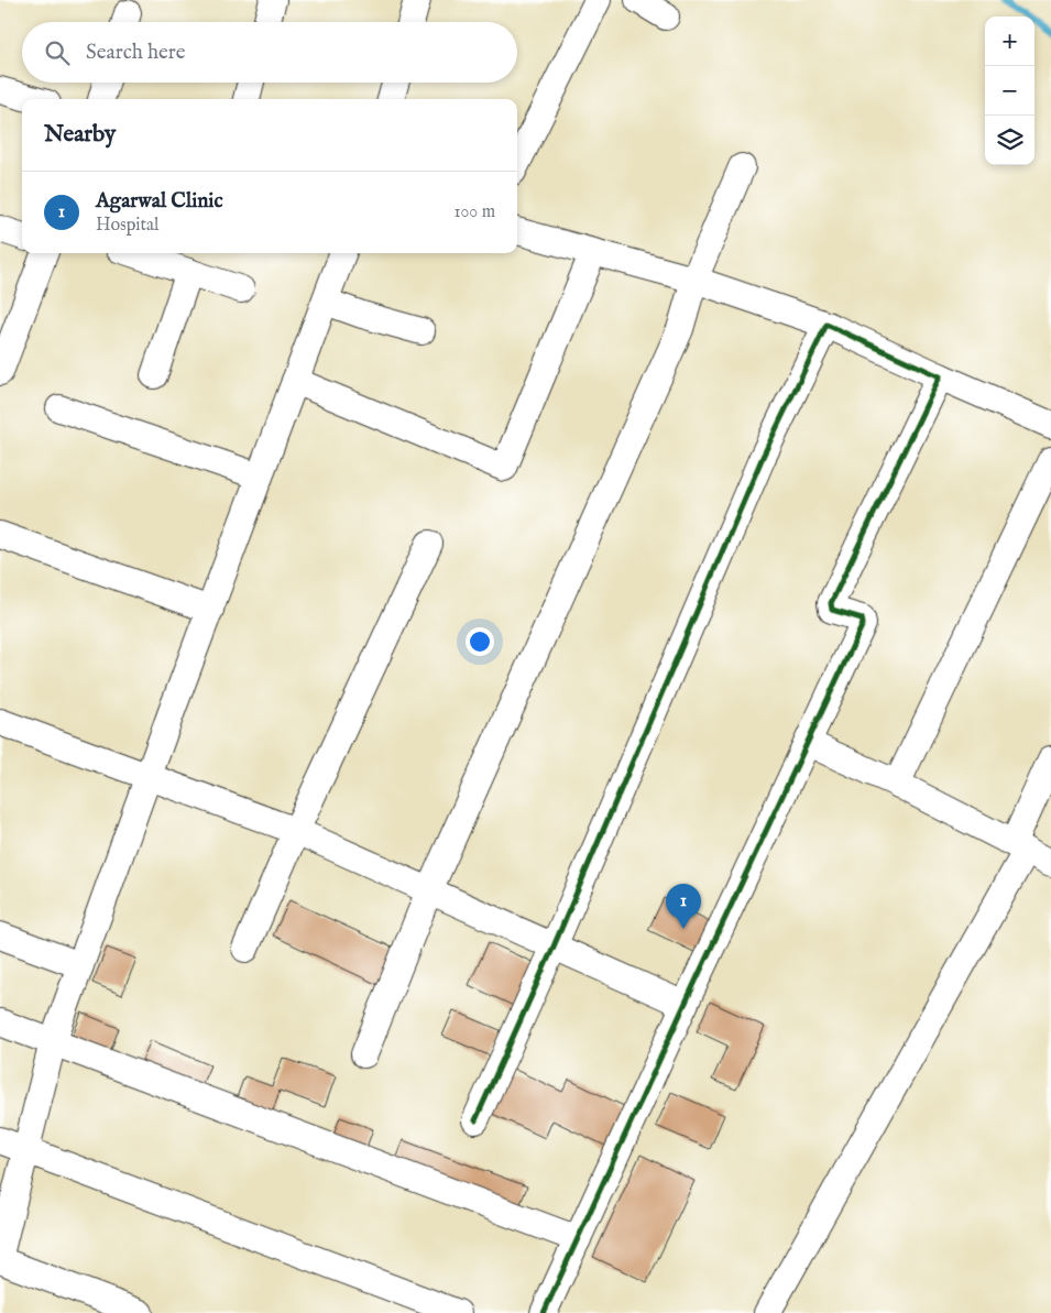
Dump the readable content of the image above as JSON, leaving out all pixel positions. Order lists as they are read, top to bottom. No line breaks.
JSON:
{"page":{"map_buttons":["+","−"],"search":"Search here","heading":"Nearby","list":[{"mark":"1","name":"Agarwal Clinic","note":"Hospital","value":"100 m"}],"pins":"1"}}
